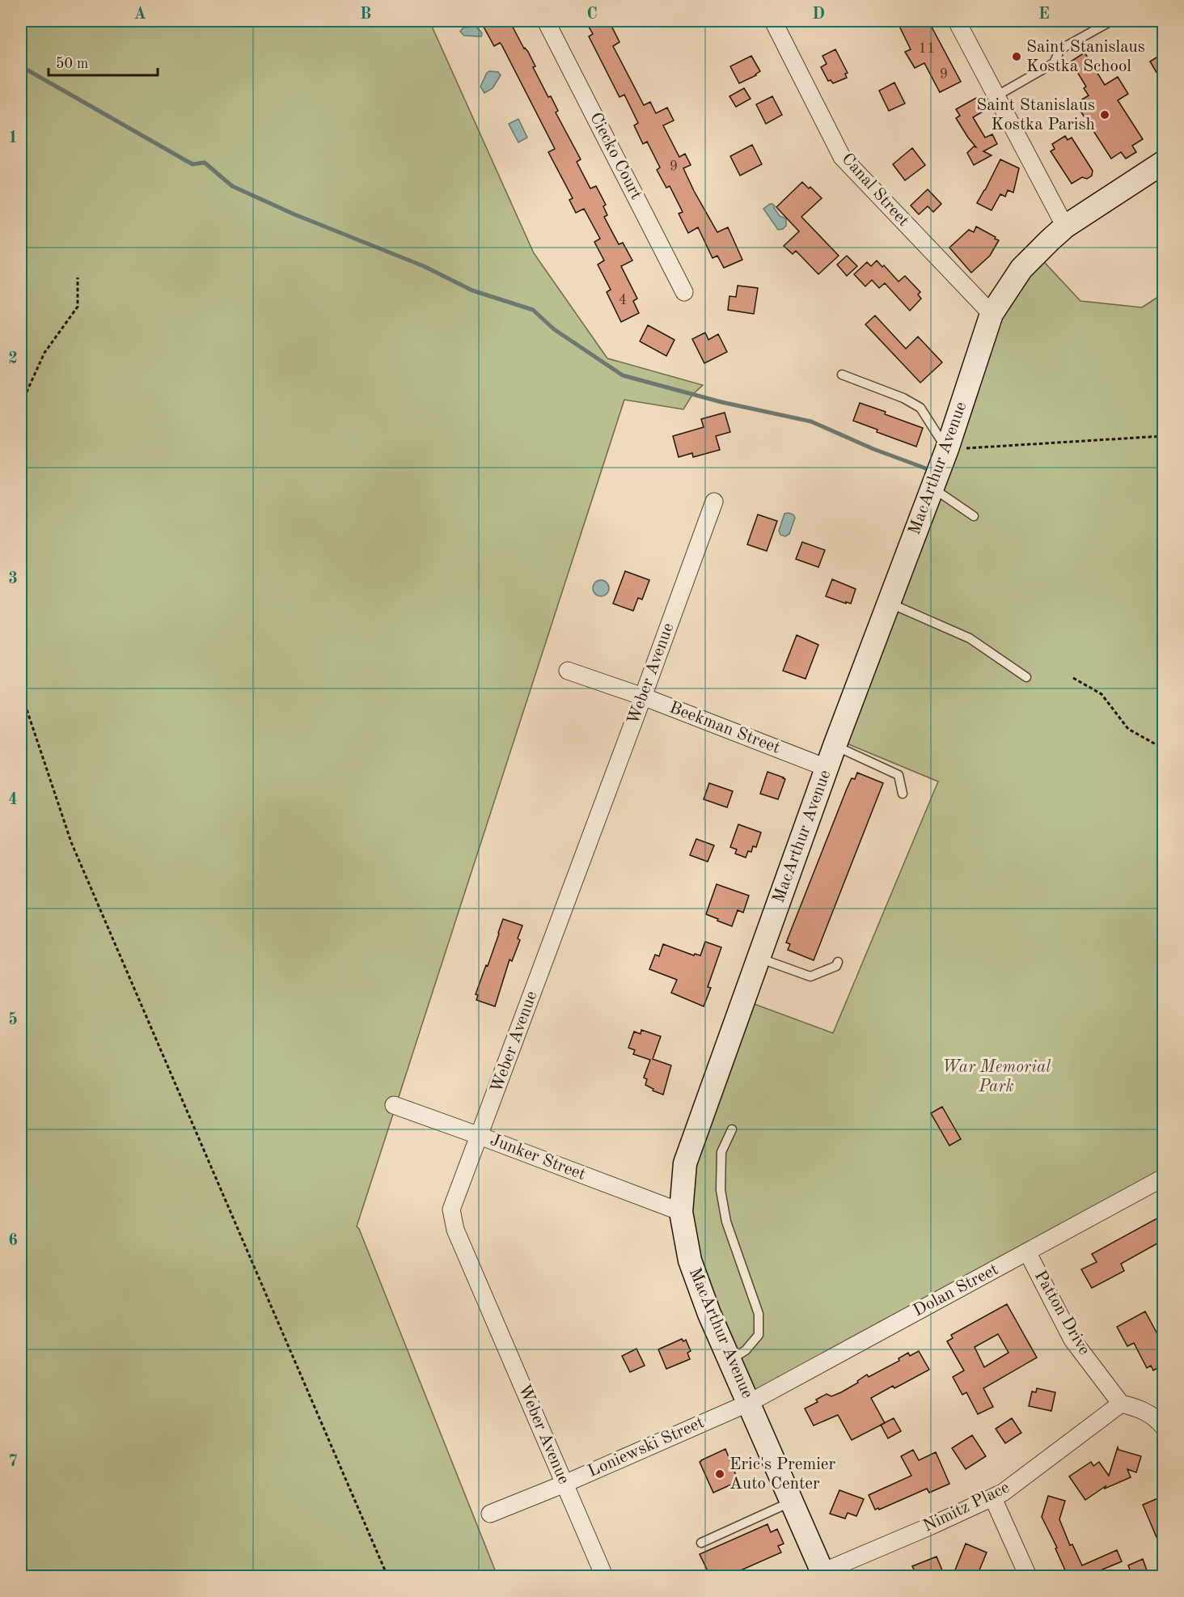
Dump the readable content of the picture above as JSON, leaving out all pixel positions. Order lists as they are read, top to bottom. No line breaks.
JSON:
{"streets":{"street":["Ciecko Court","Canal Street","MacArthur Avenue","Weber Avenue","Beekman Street","Junker Street","Dolan Street","Patton Drive","Loniewski Street","Nimitz Place"]},"crossings":[["Canal Street","MacArthur Avenue"],["MacArthur Avenue","Beekman Street"],["MacArthur Avenue","Junker Street"],["MacArthur Avenue","Dolan Street"],["MacArthur Avenue","Loniewski Street"],["MacArthur Avenue","Nimitz Place"],["Weber Avenue","Beekman Street"],["Weber Avenue","Junker Street"],["Weber Avenue","Loniewski Street"],["Dolan Street","Patton Drive"],["Dolan Street","Loniewski Street"],["Patton Drive","Nimitz Place"]],"parks":["War Memorial Park"],"places":["Saint Stanislaus Kostka School","Saint Stanislaus Kostka Parish","Eric's Premier Auto Center"],"house_numbers":["11","9","9","4"],"scale_bar":"50 m","grid":{"columns":["A","B","C","D","E"],"rows":["1","2","3","4","5","6","7"]}}
